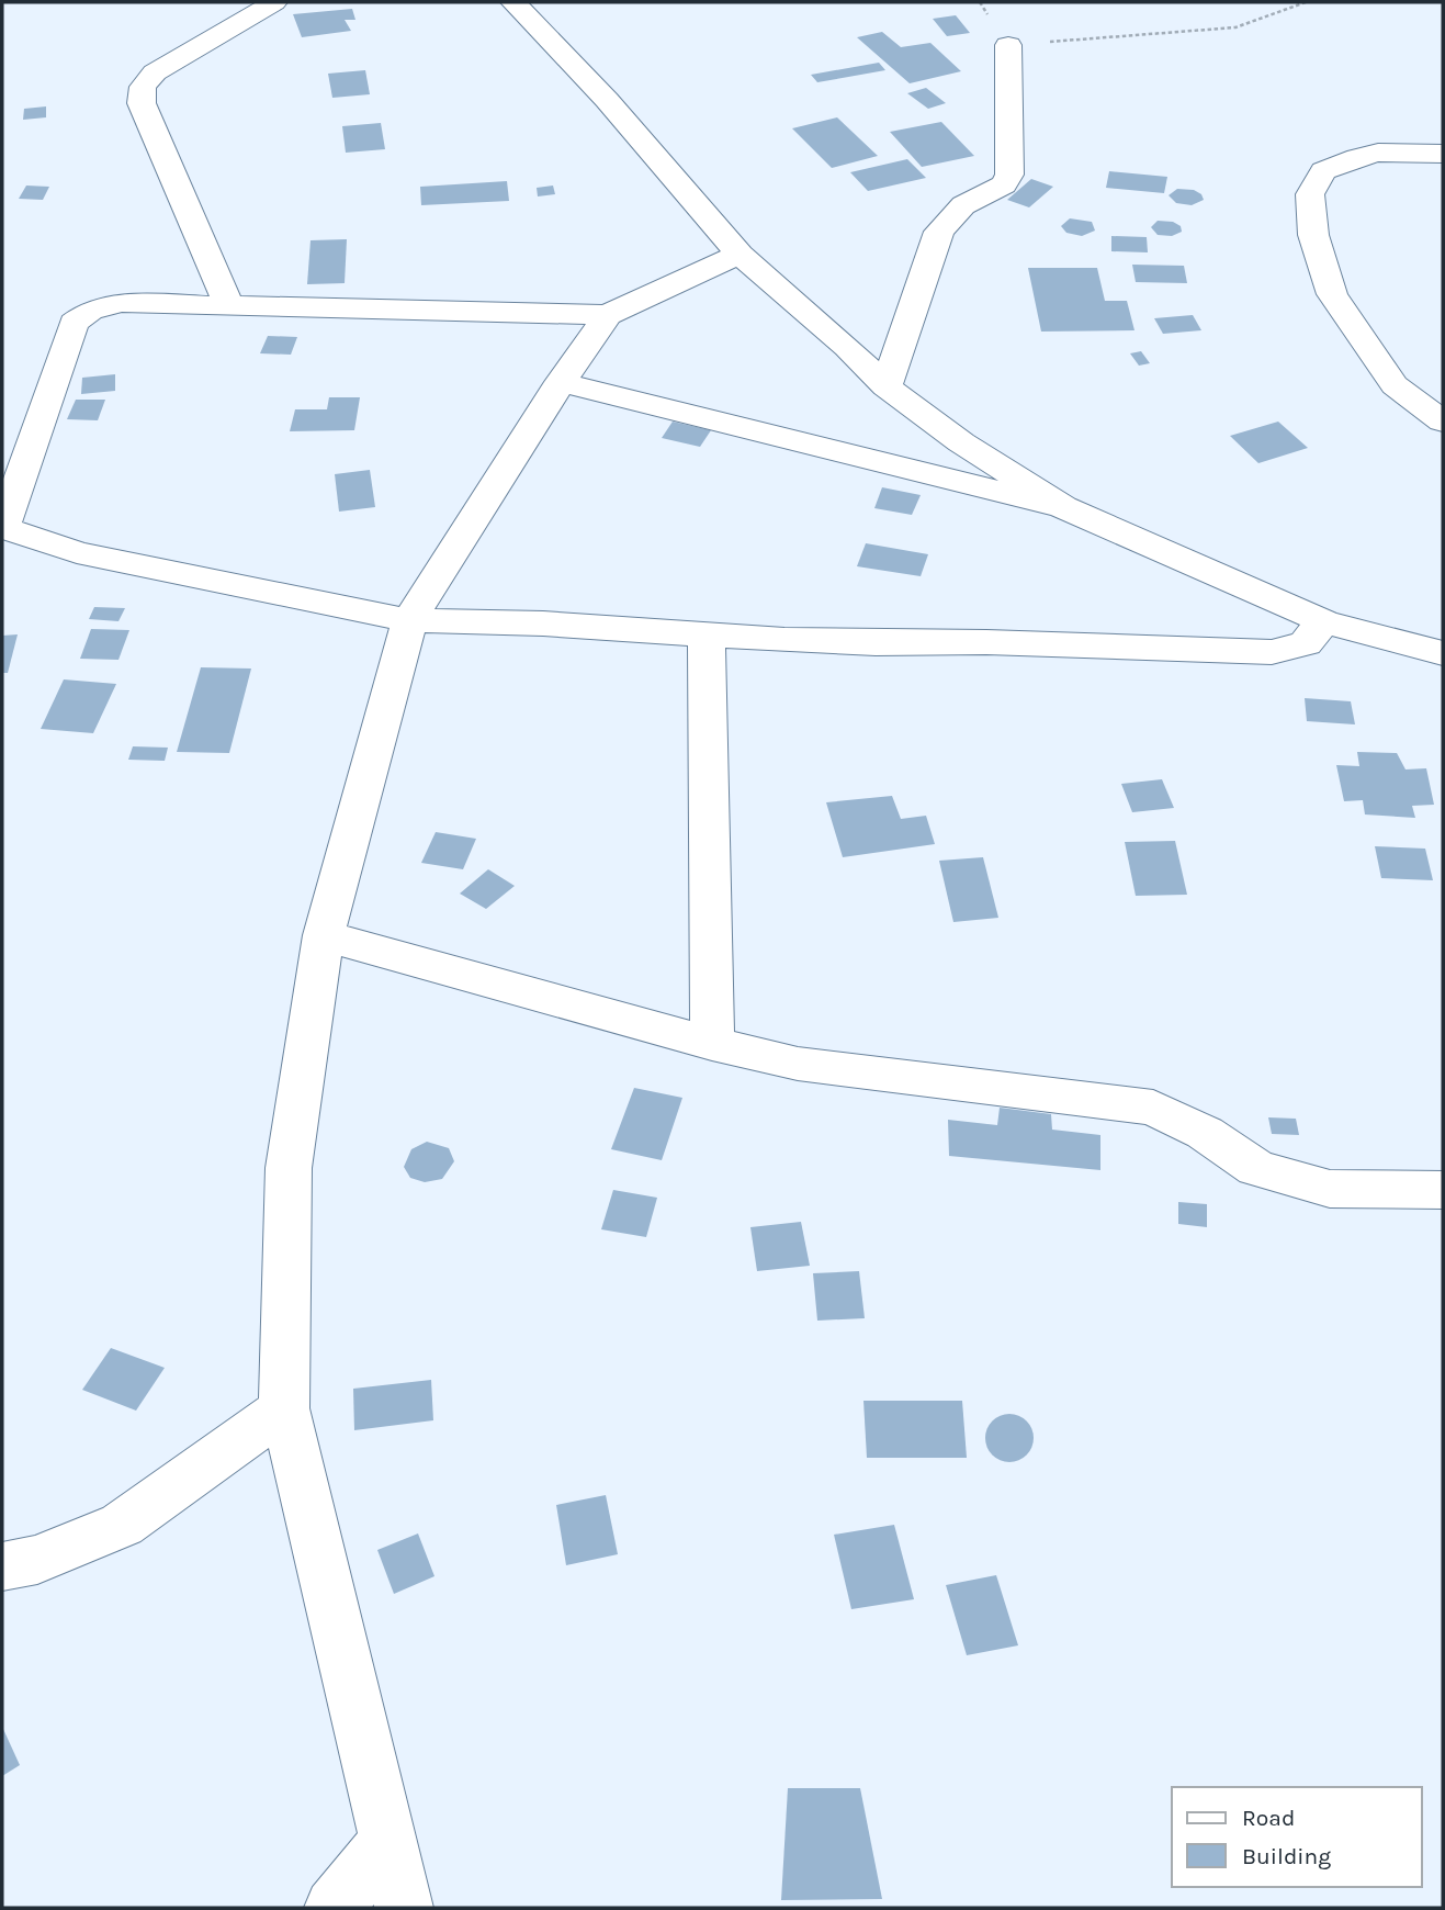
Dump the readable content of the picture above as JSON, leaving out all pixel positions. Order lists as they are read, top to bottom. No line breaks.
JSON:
{"legend":["Road","Building"]}
